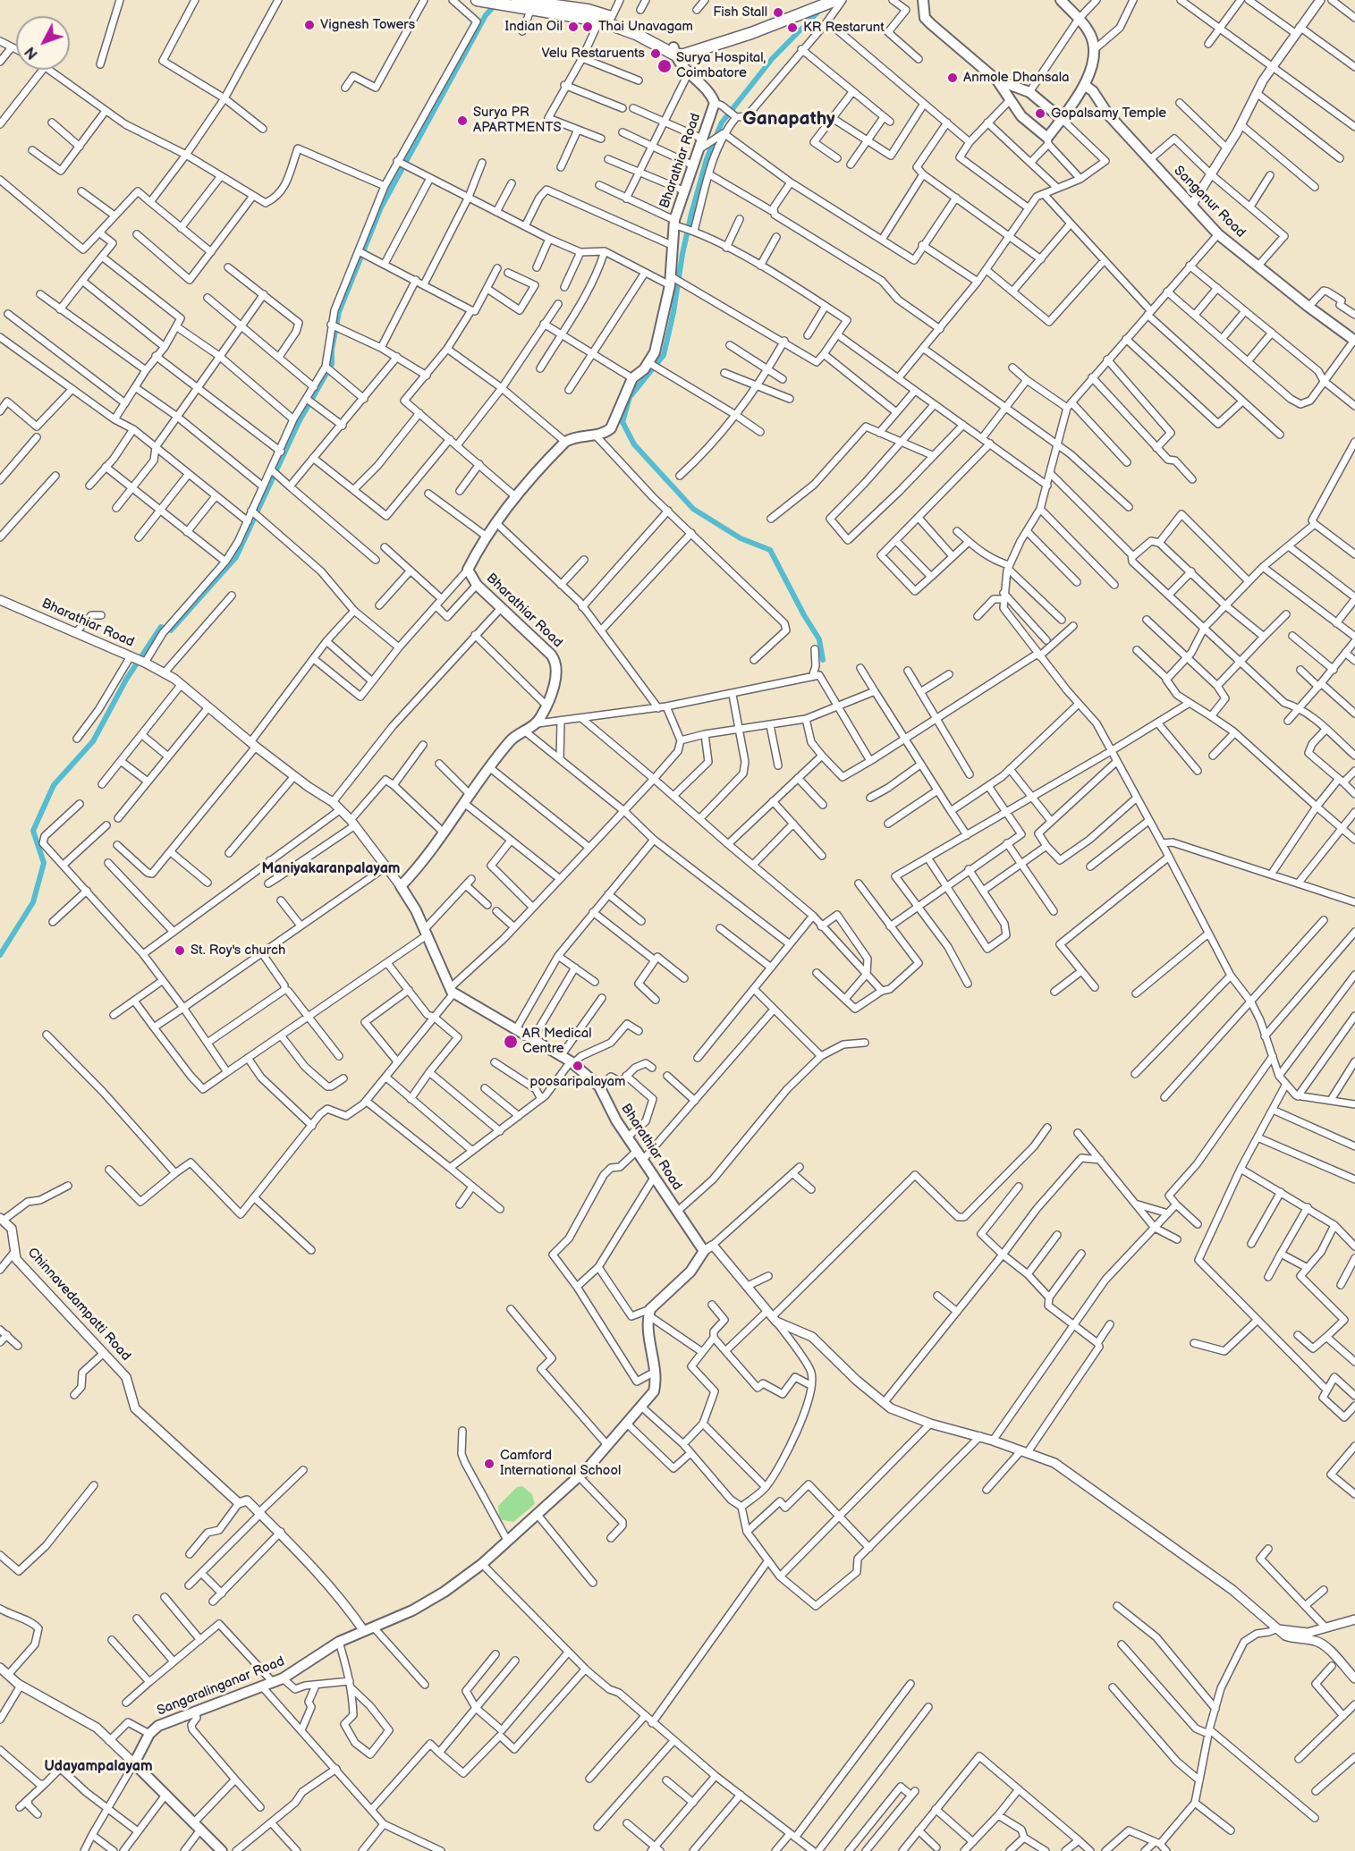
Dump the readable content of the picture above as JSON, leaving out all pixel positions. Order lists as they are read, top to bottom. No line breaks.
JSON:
{"streets":{"main road":["Bharathiar Road","Sanganur Road","Sangaralinganar Road"],"street":["Chinnavedampatti Road"]},"crossings":[["Chinnavedampatti Road","Sangaralinganar Road"]],"districts":["Ganapathy","Maniyakaranpalayam","Udayampalayam"],"places":["Fish Stall","Vignesh Towers","Indian Oil","Thai Unavagam","KR Restarunt","Velu Restaruents","Surya Hospital, Coimbatore","Anmole Dhansala","Gopalsamy Temple","Surya PR APARTMENTS","St. Roy's church","AR Medical Centre","poosaripalayam","Camford International School"],"north":"bottom left"}
